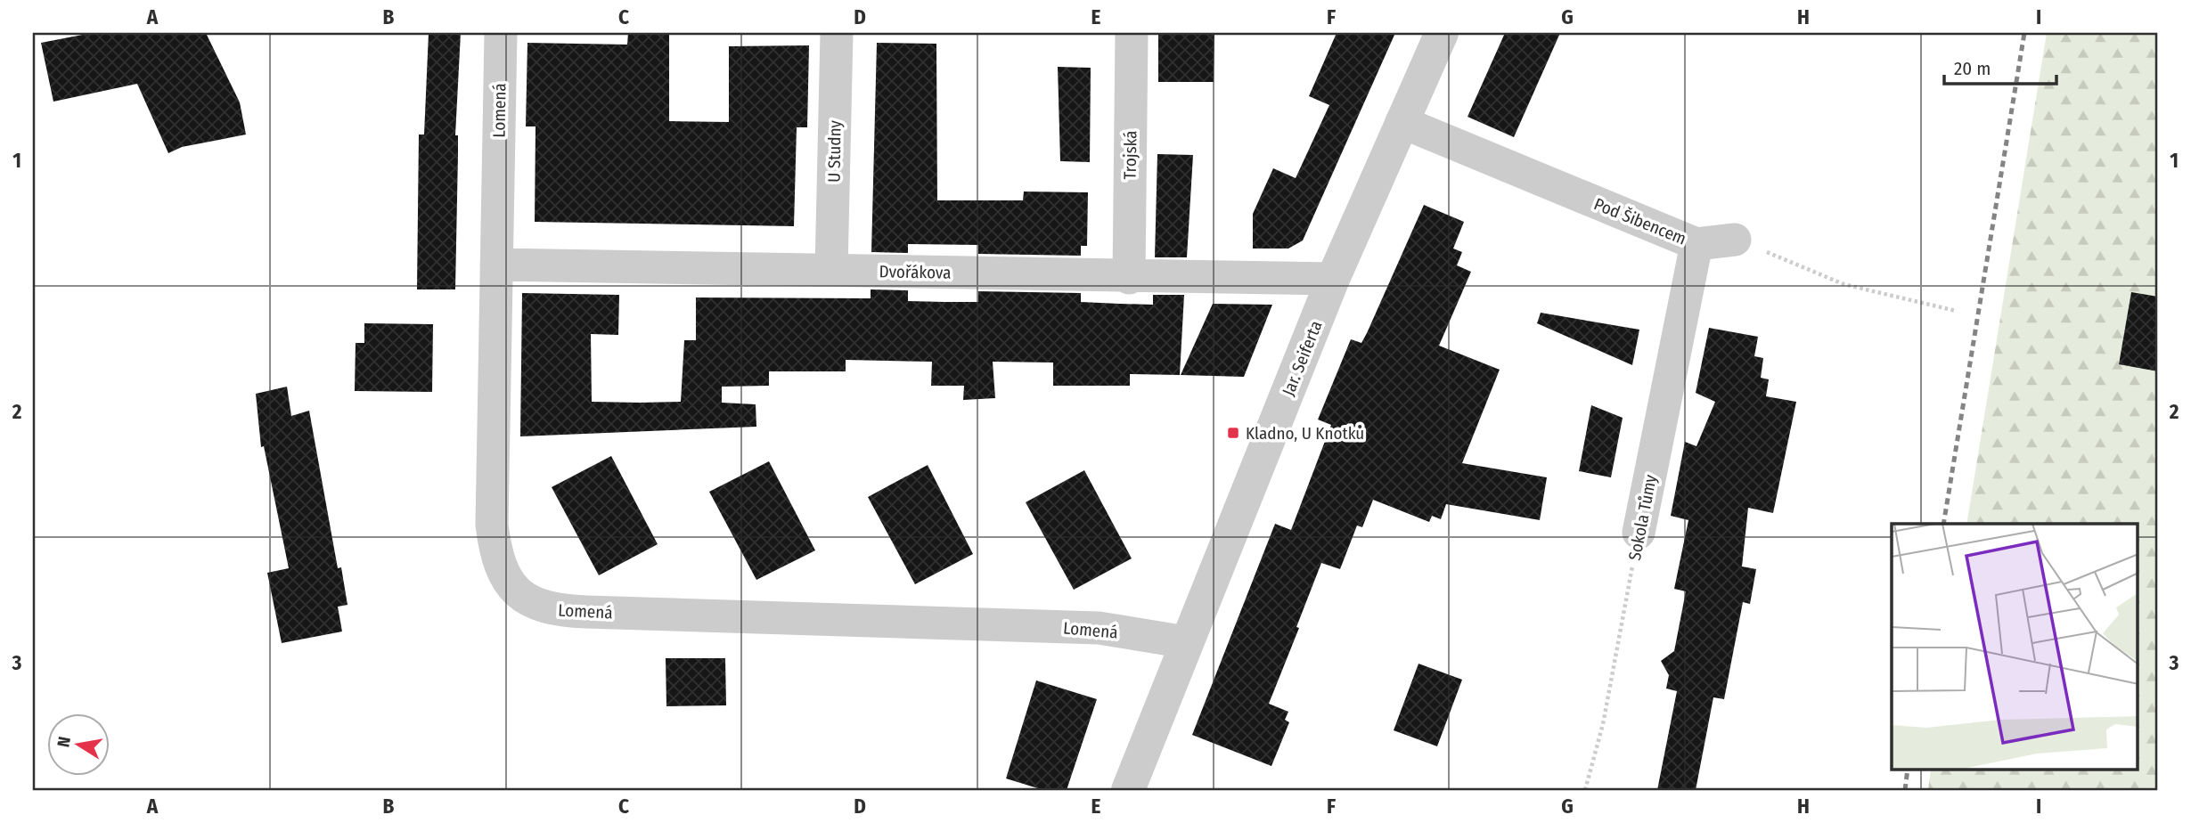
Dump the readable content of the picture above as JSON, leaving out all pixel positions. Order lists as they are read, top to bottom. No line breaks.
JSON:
{"streets":{"street":["Lomená","U Studny","Trojská","Pod Šibencem","Dvořákova","Jar. Seiferta","Sokola Tůmy"]},"crossings":[["Lomená","Dvořákova"],["Lomená","Jar. Seiferta"],["U Studny","Dvořákova"],["Trojská","Dvořákova"],["Pod Šibencem","Jar. Seiferta"],["Pod Šibencem","Sokola Tůmy"],["Dvořákova","Jar. Seiferta"]],"places":{"transit":["Kladno, U Knotků"]},"scale_bar":"20 m","north":"left","grid":{"columns":["A","B","C","D","E","F","G","H","I"],"rows":["1","2","3"]}}
